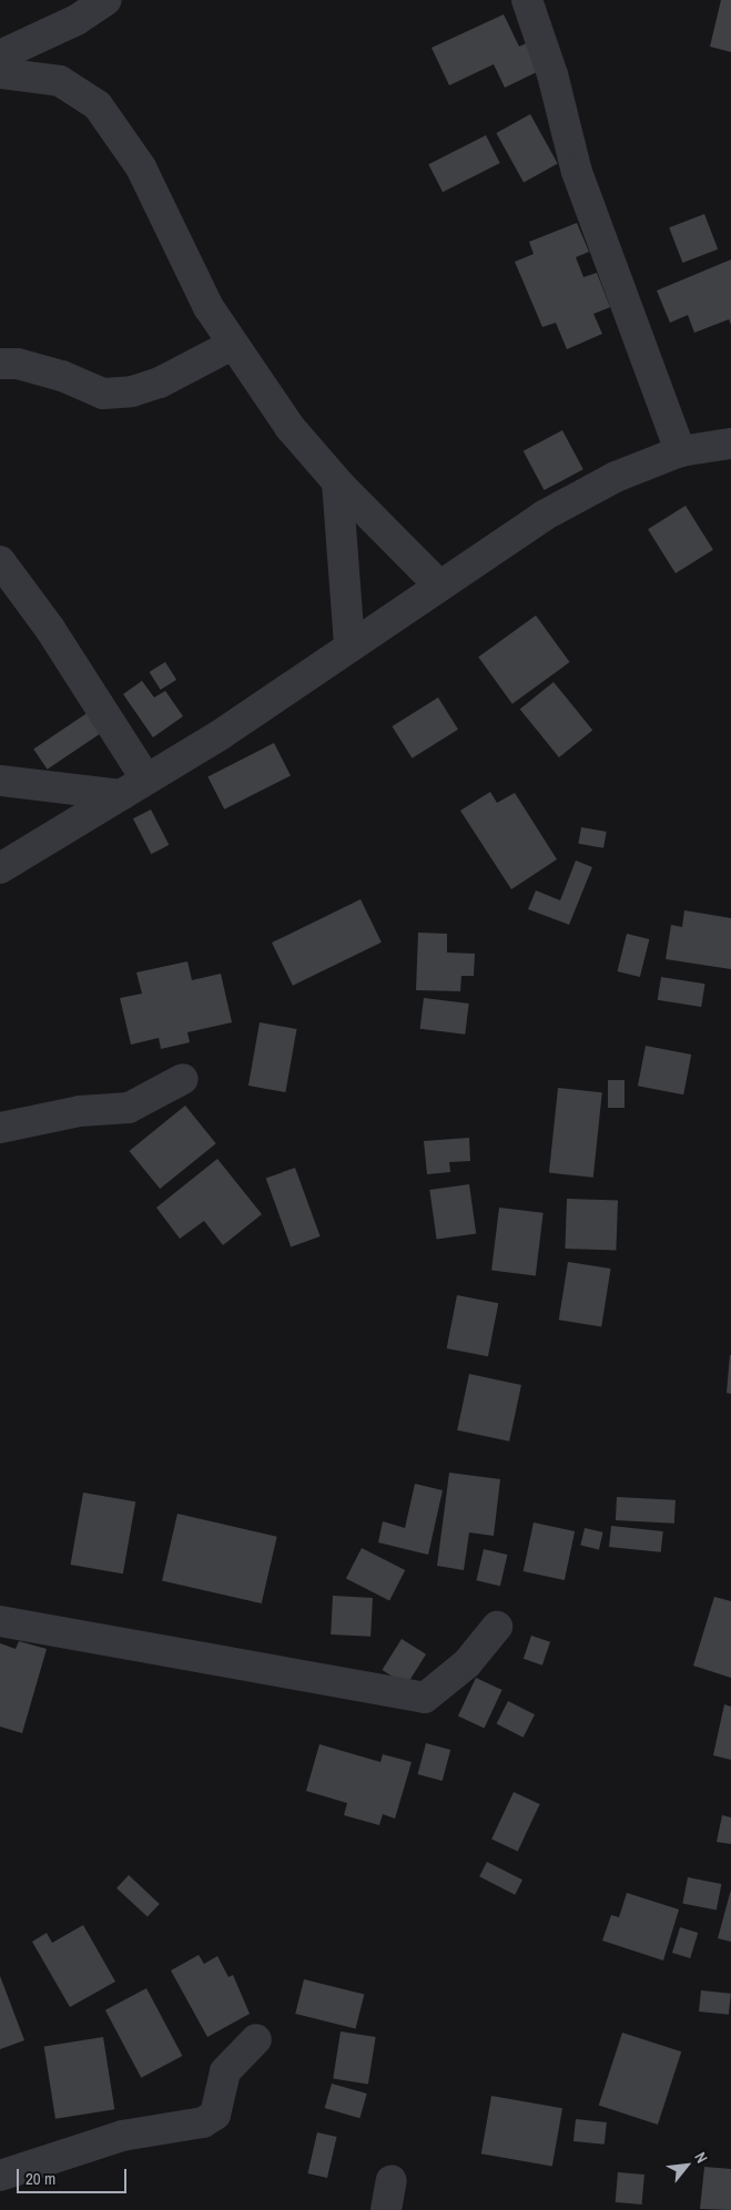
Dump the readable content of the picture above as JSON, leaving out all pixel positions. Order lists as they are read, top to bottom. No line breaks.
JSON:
{"scale_bar":"20 m","north":"top right"}
